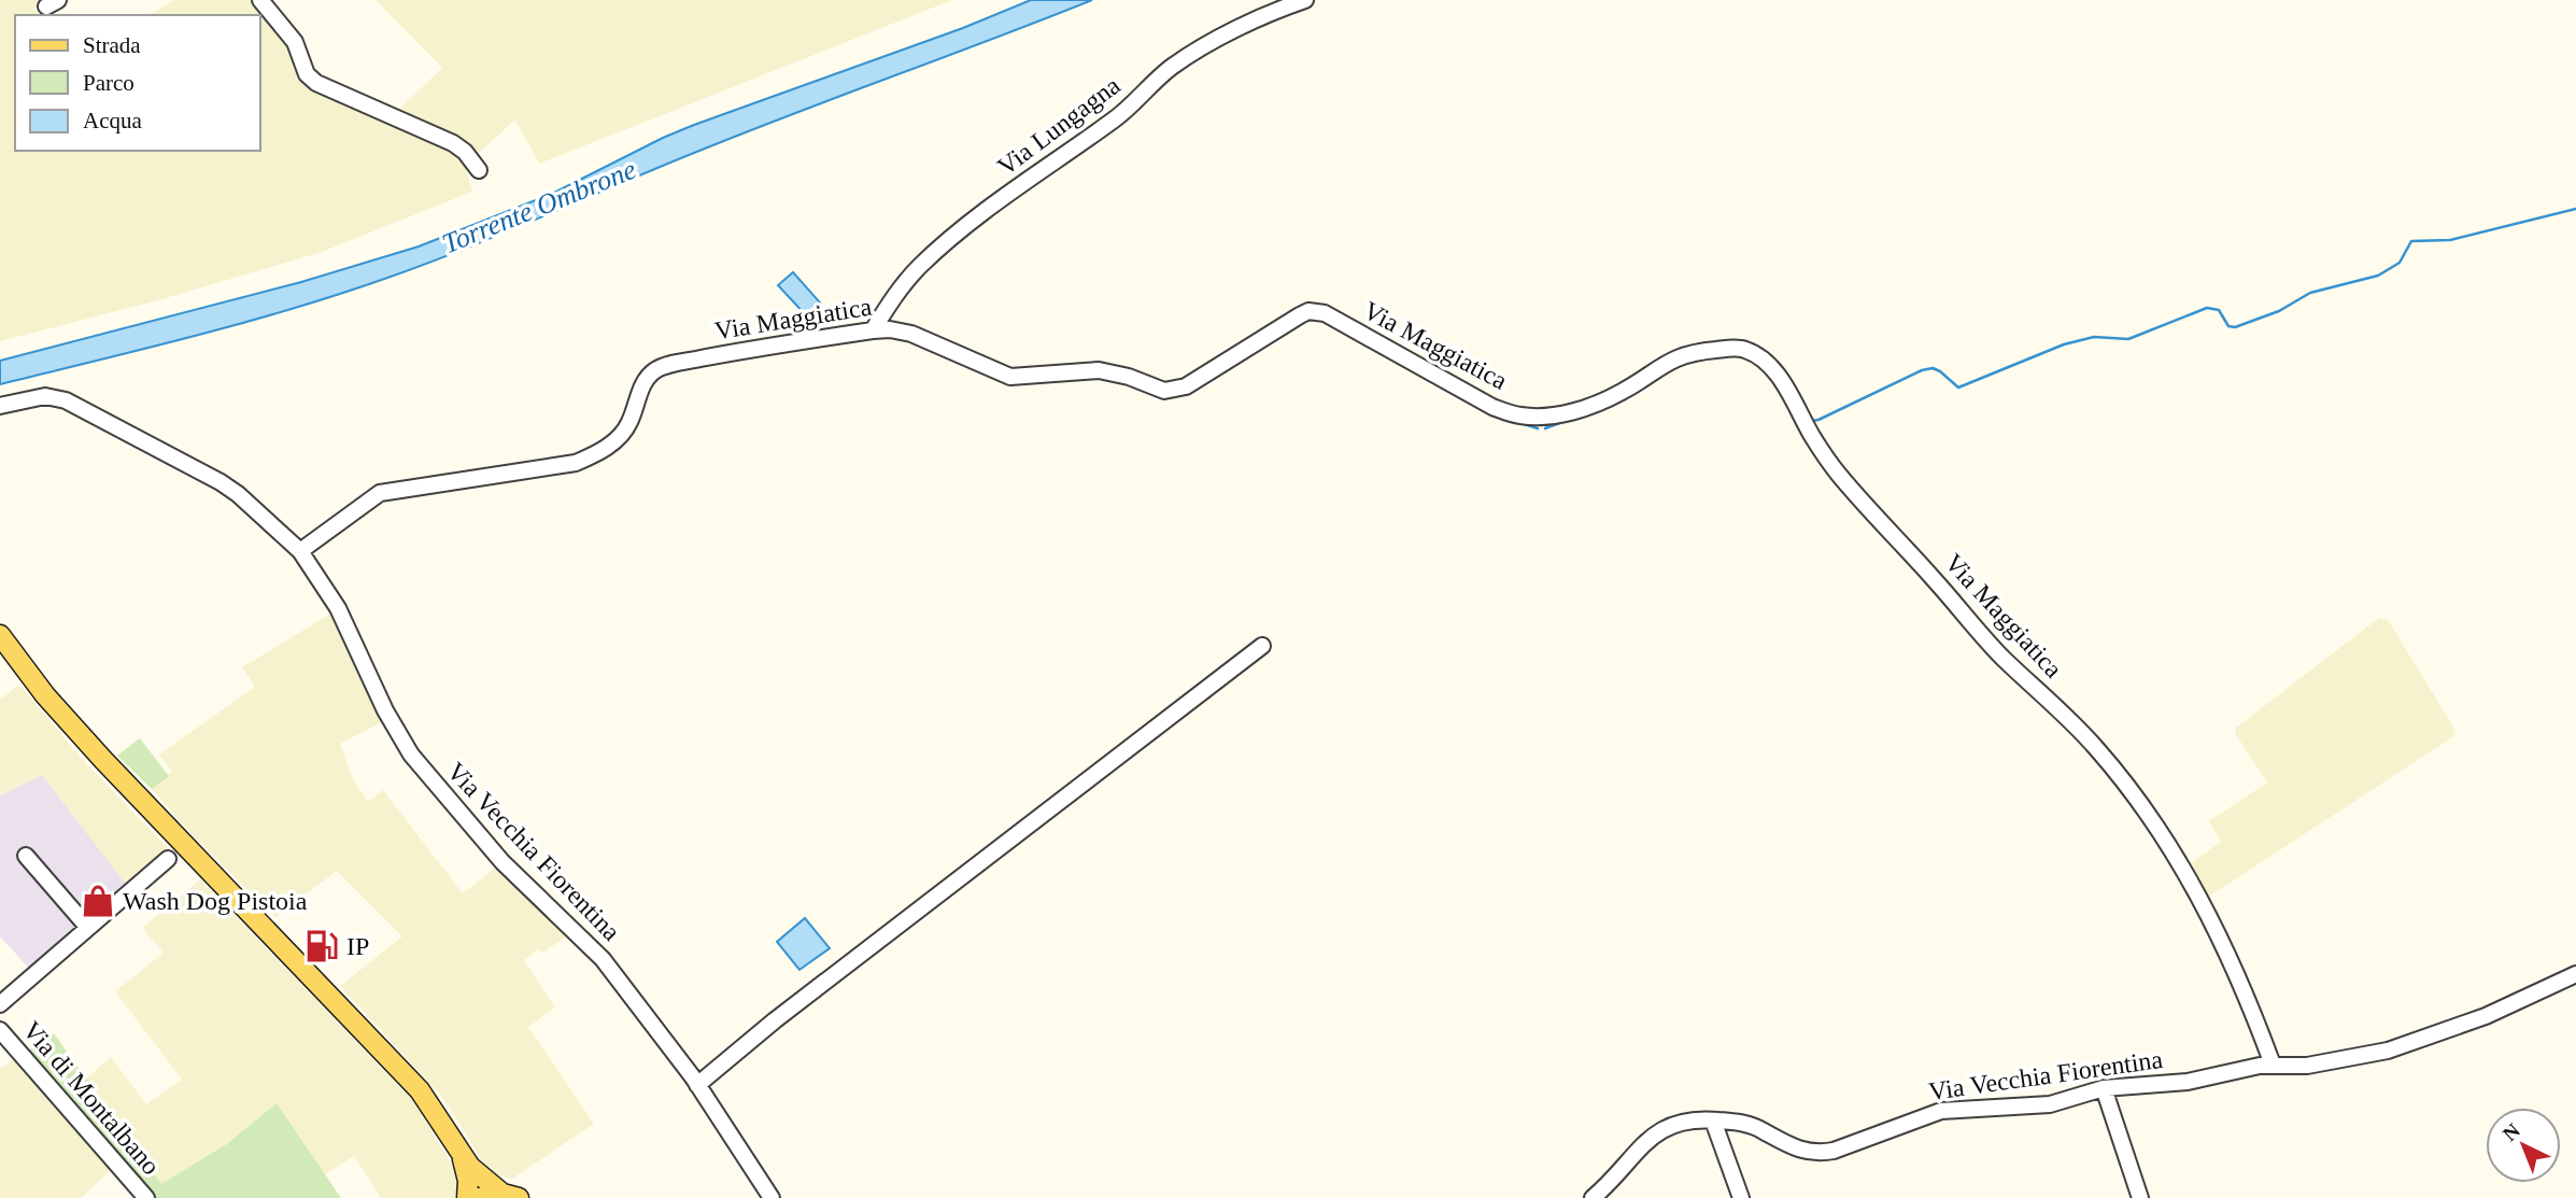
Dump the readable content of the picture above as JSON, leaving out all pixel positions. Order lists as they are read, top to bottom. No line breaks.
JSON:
{"streets":{"street":["Via Lungagna","Via Maggiatica","Via Vecchia Fiorentina","Via di Montalbano"]},"crossings":[["Via Lungagna","Via Maggiatica"],["Via Maggiatica","Via Vecchia Fiorentina"]],"water":["Torrente Ombrone"],"places":{"shop":["Wash Dog Pistoia"],"fuel station":["IP"]},"legend":["Strada","Parco","Acqua"],"north":"top left"}
